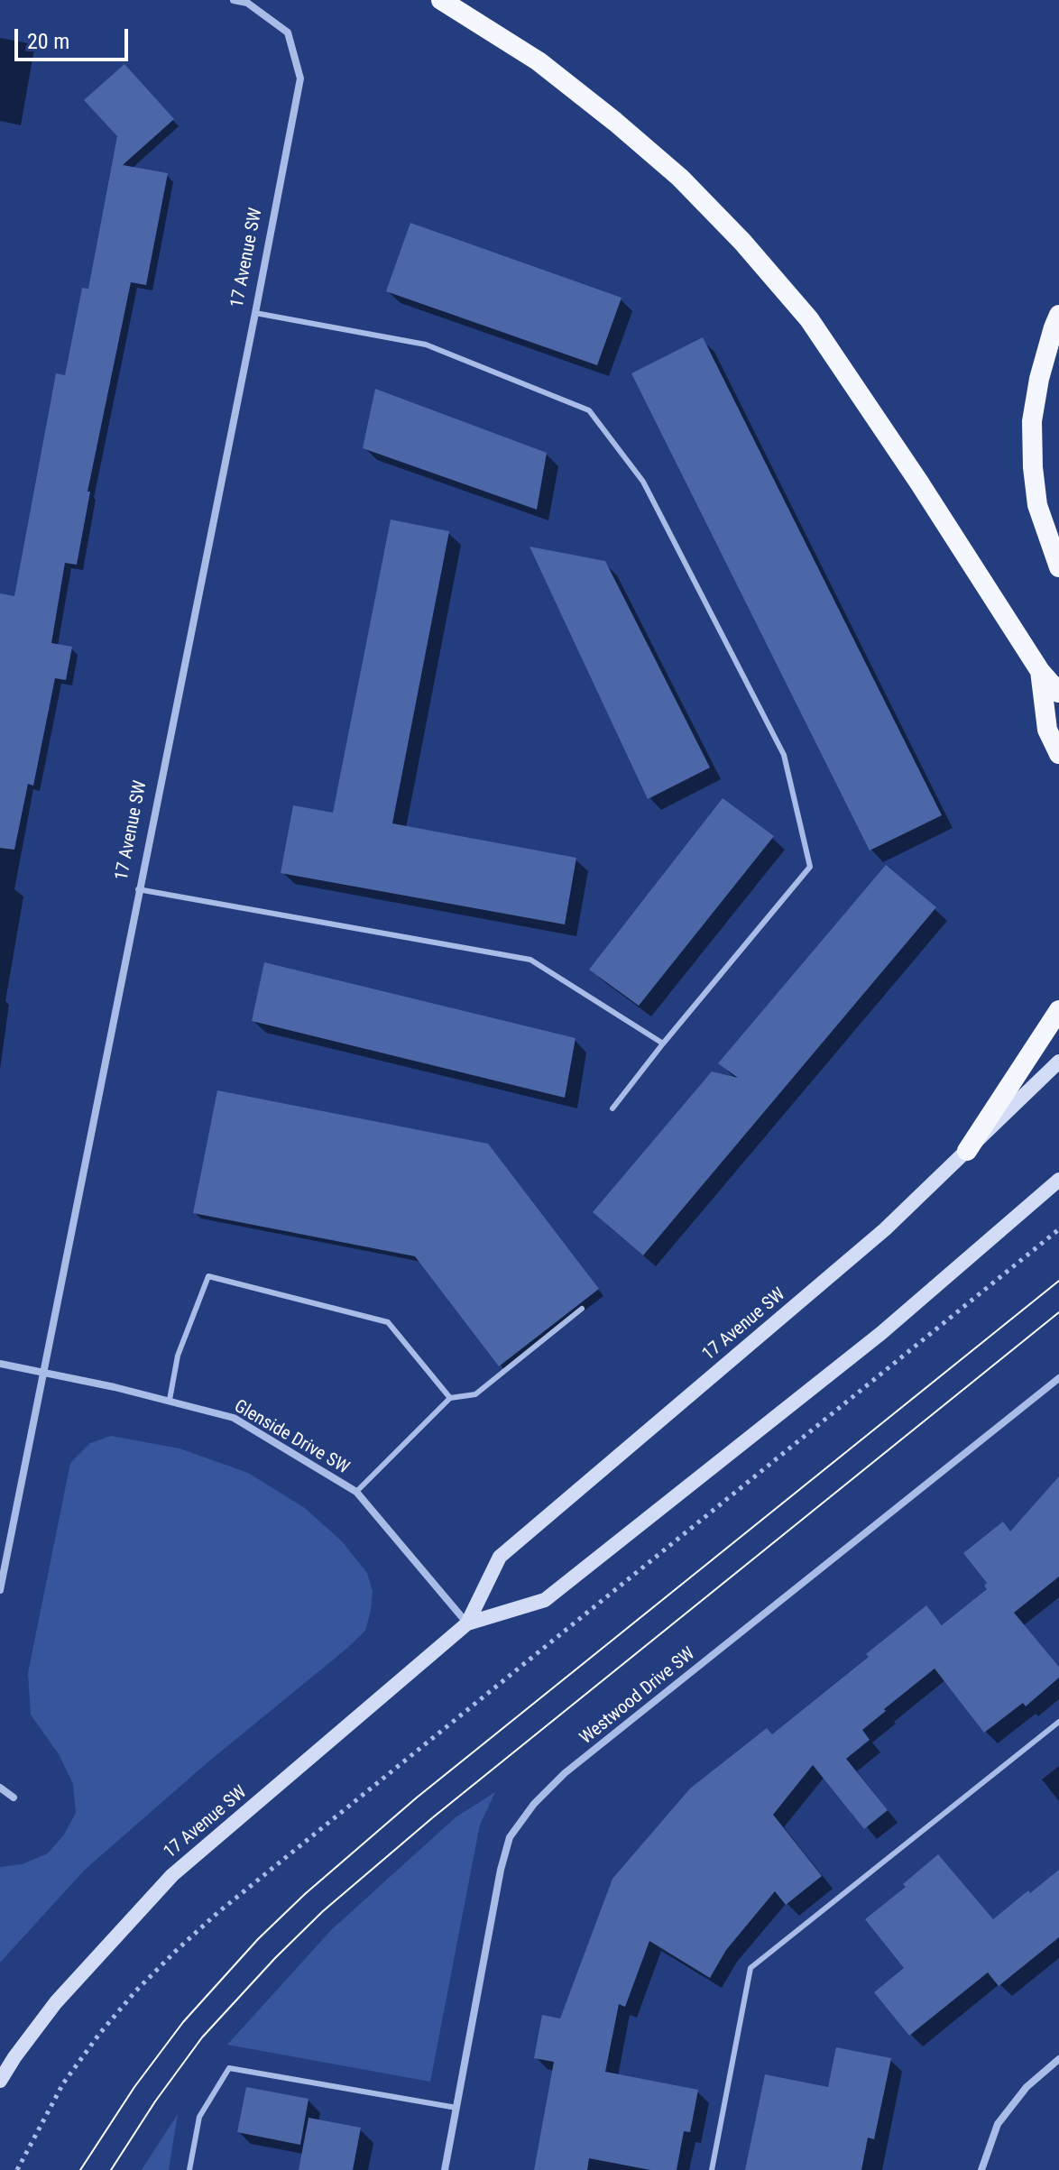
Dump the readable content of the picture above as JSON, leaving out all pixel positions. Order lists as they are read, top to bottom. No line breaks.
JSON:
{"streets":{"main road":["17 Avenue SW"],"street":["Glenside Drive SW","Westwood Drive SW"]},"crossings":[["17 Avenue SW","Glenside Drive SW"]],"scale_bar":"20 m"}
